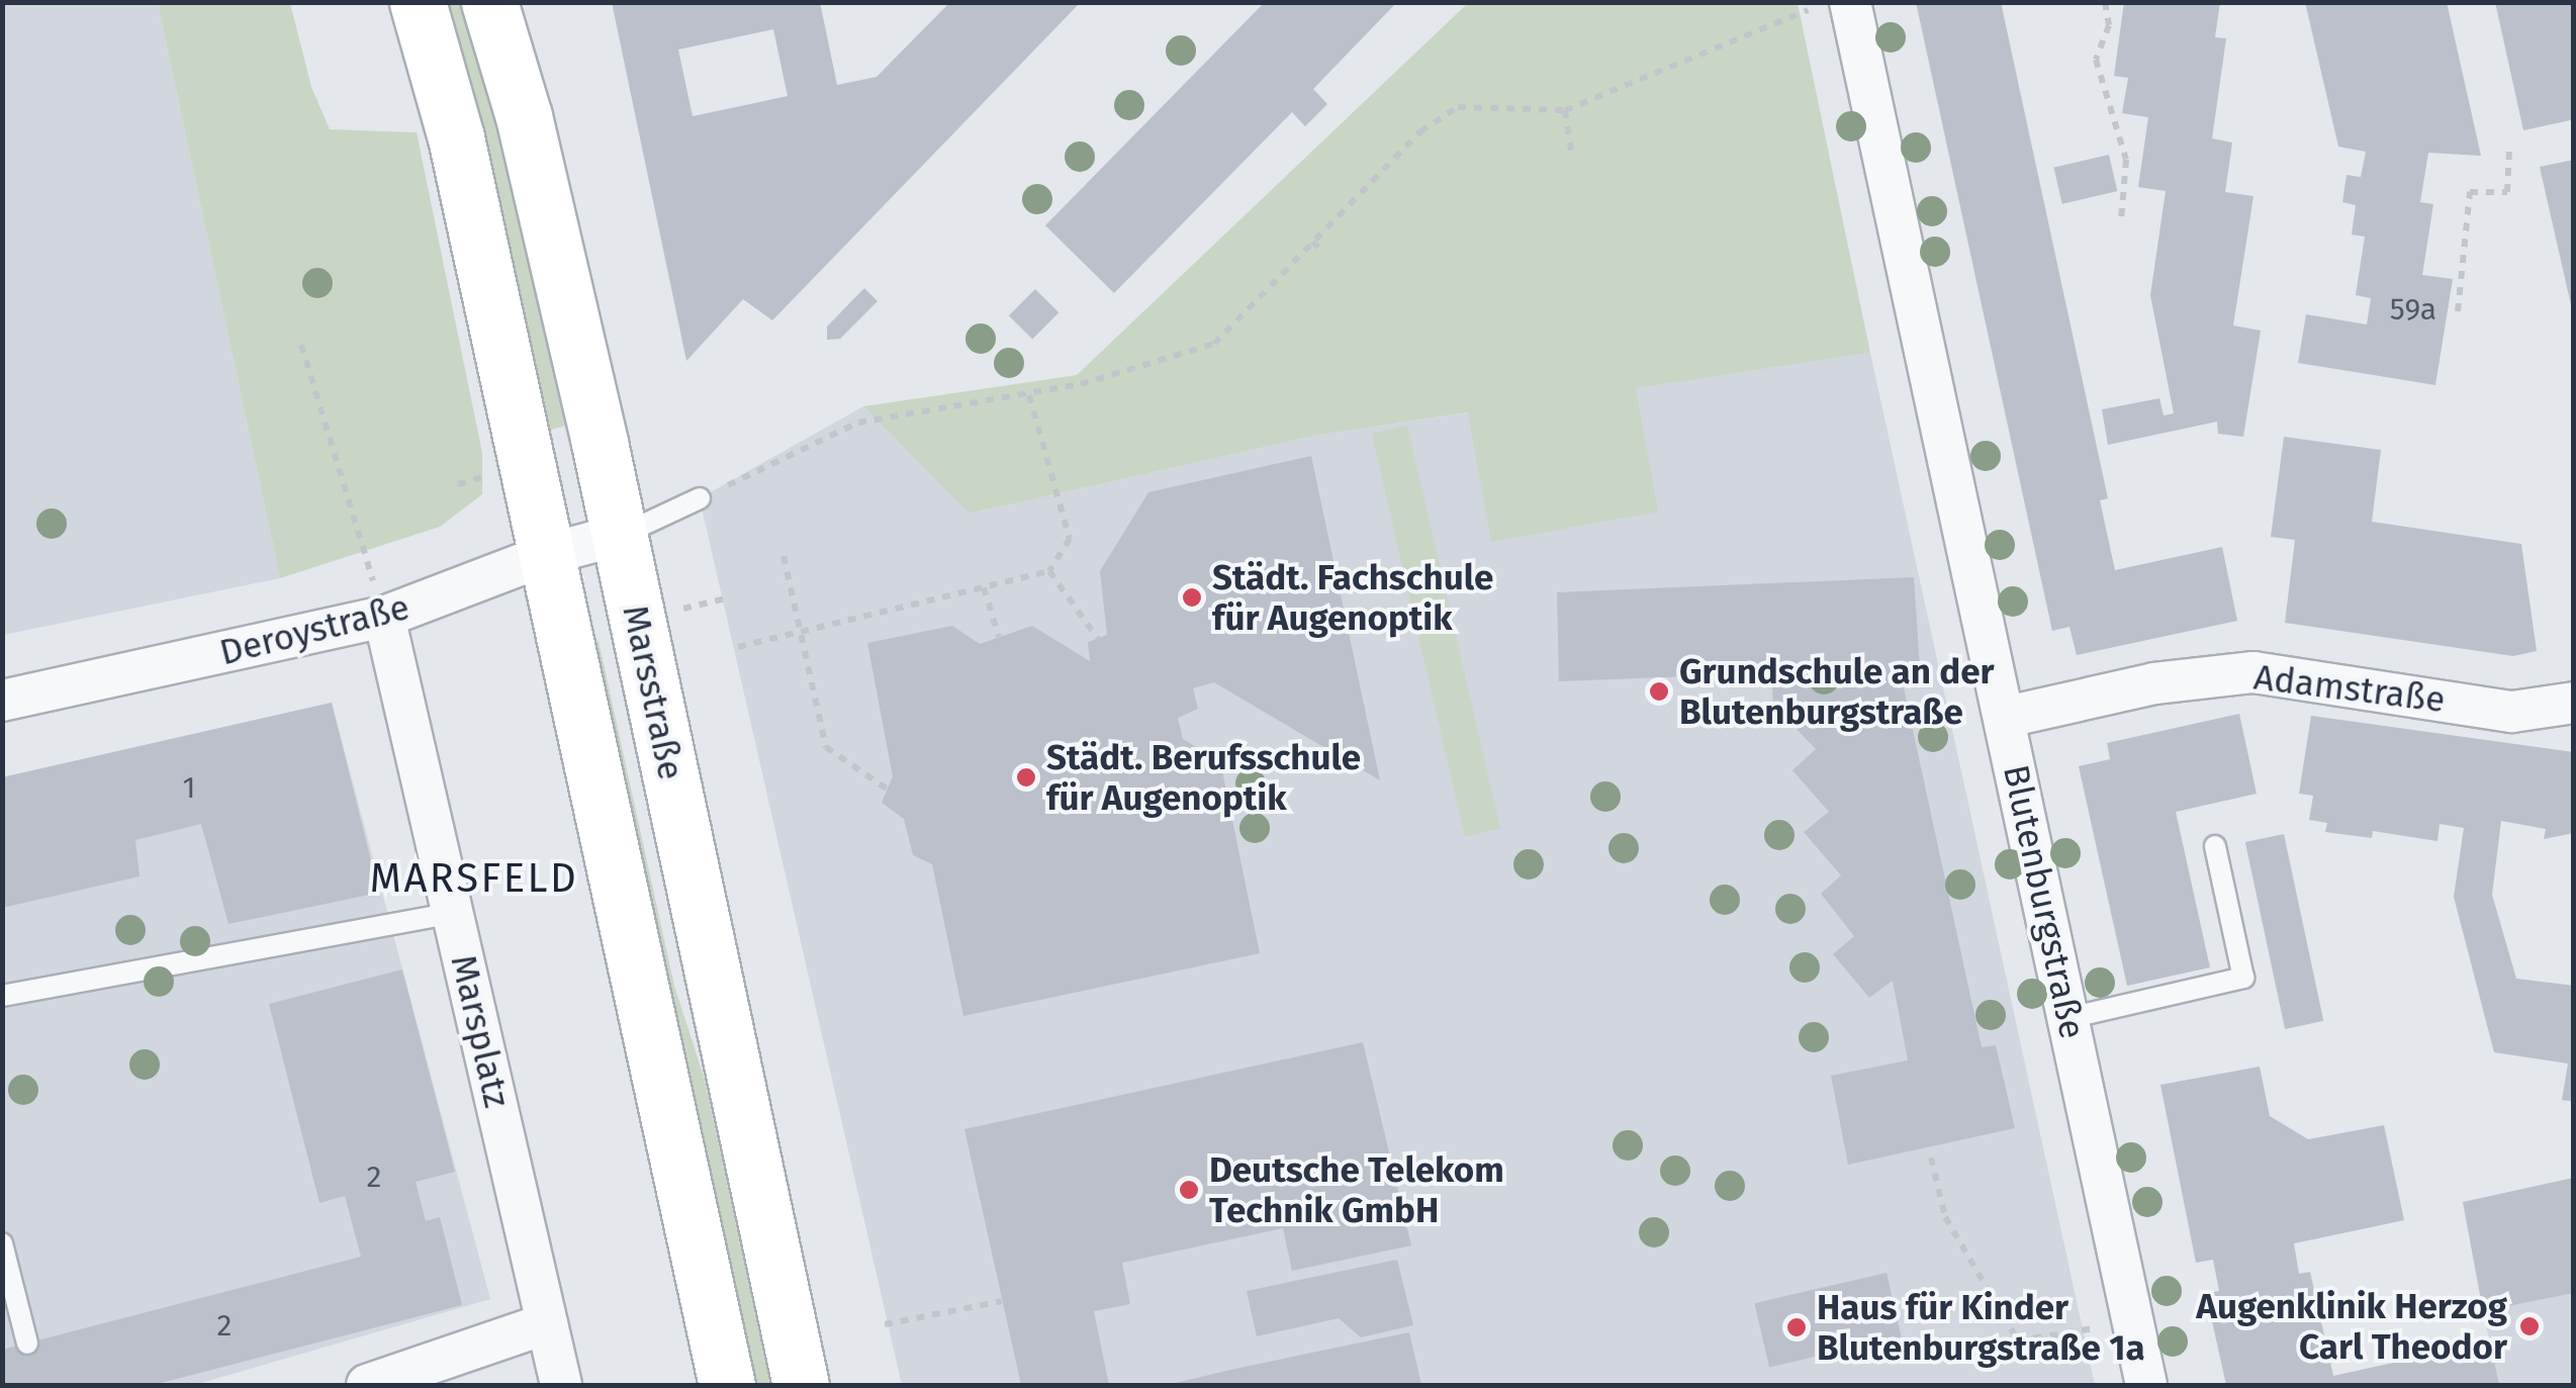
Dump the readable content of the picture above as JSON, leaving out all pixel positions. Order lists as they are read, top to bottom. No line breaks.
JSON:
{"streets":{"main road":["Marsstraße"],"street":["Deroystraße","Adamstraße","Blutenburgstraße","Marsplatz"]},"crossings":[["Deroystraße","Marsstraße"],["Deroystraße","Marsplatz"],["Adamstraße","Blutenburgstraße"]],"districts":["MARSFELD"],"places":["Städt. Fachschule für Augenoptik","Grundschule an der Blutenburgstraße","Städt. Berufsschule für Augenoptik","Deutsche Telekom Technik GmbH","Augenklinik Herzog Carl Theodor","Haus für Kinder Blutenburgstraße 1a"],"house_numbers":["59a","1","2","2"]}
